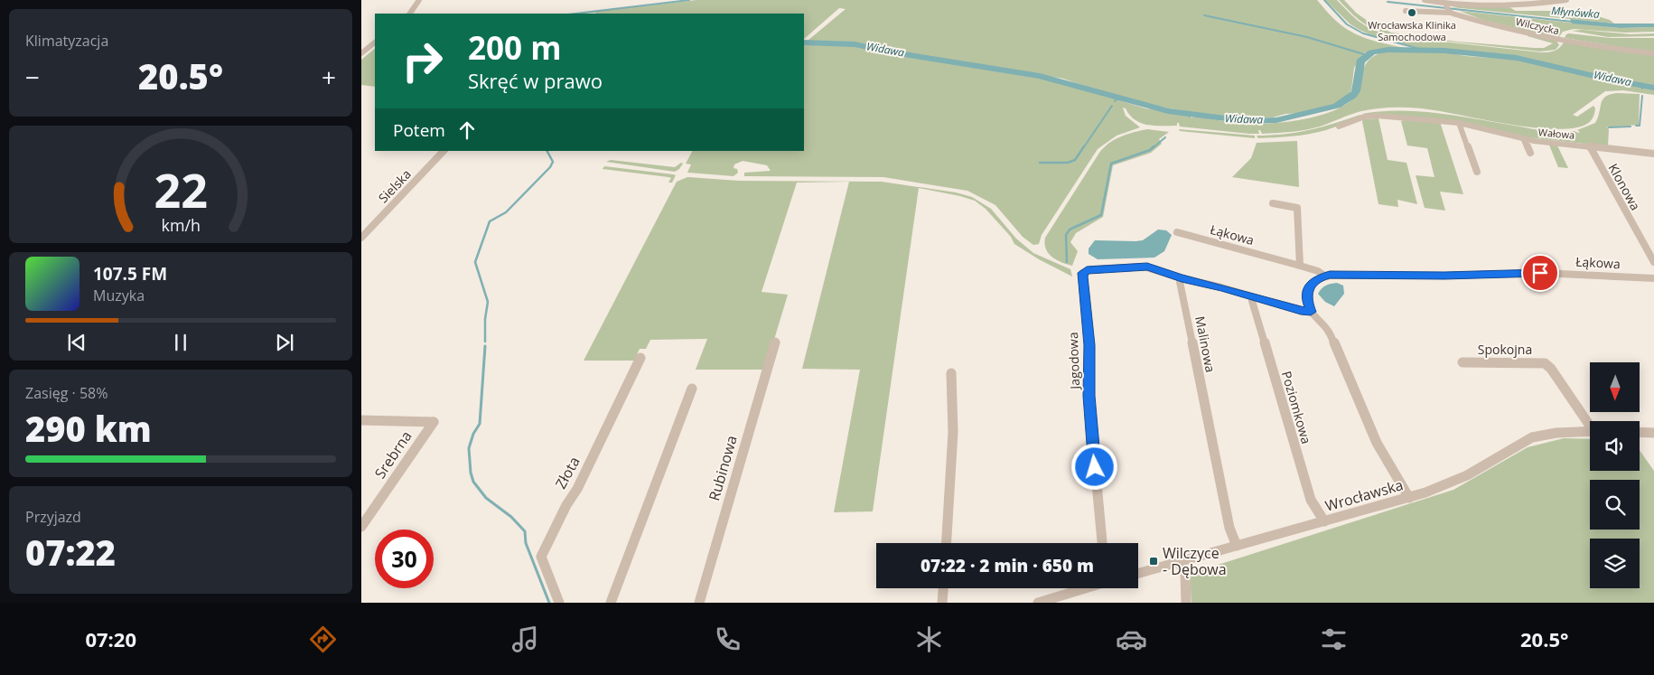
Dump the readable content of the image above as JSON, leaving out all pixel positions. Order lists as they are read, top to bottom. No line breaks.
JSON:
{"streets":{"street":["Wilczycka","Wałowa","Sielska","Klonowa","Łąkowa","Malinowa","Spokojna","Jagodowa","Poziomkowa","Srebrna","Rubinowa","Złota","Wrocławska"]},"crossings":[["Wałowa","Klonowa"],["Malinowa","Jagodowa"],["Malinowa","Wrocławska"],["Poziomkowa","Wrocławska"]],"water":["Młynówka","Widawa"],"places":{"other":["Wrocławska Klinika Samochodowa"],"transit":["Wilczyce - Dębowa"]},"north":"bottom","page":{"tile":["Klimatyzacja",["Zasięg · 58%","290 km"],["Przyjazd","07:22"]],"turn":["200 m","Skręć w prawo"],"heat":["−","20.5°","+"],"then":"Potem","song":["107.5 FM","Muzyka"],"limit":"30","trip":"07:22 · 2 min · 650 m","tabs":["07:20","20.5°"],"gauge":["22","km/h"]}}
